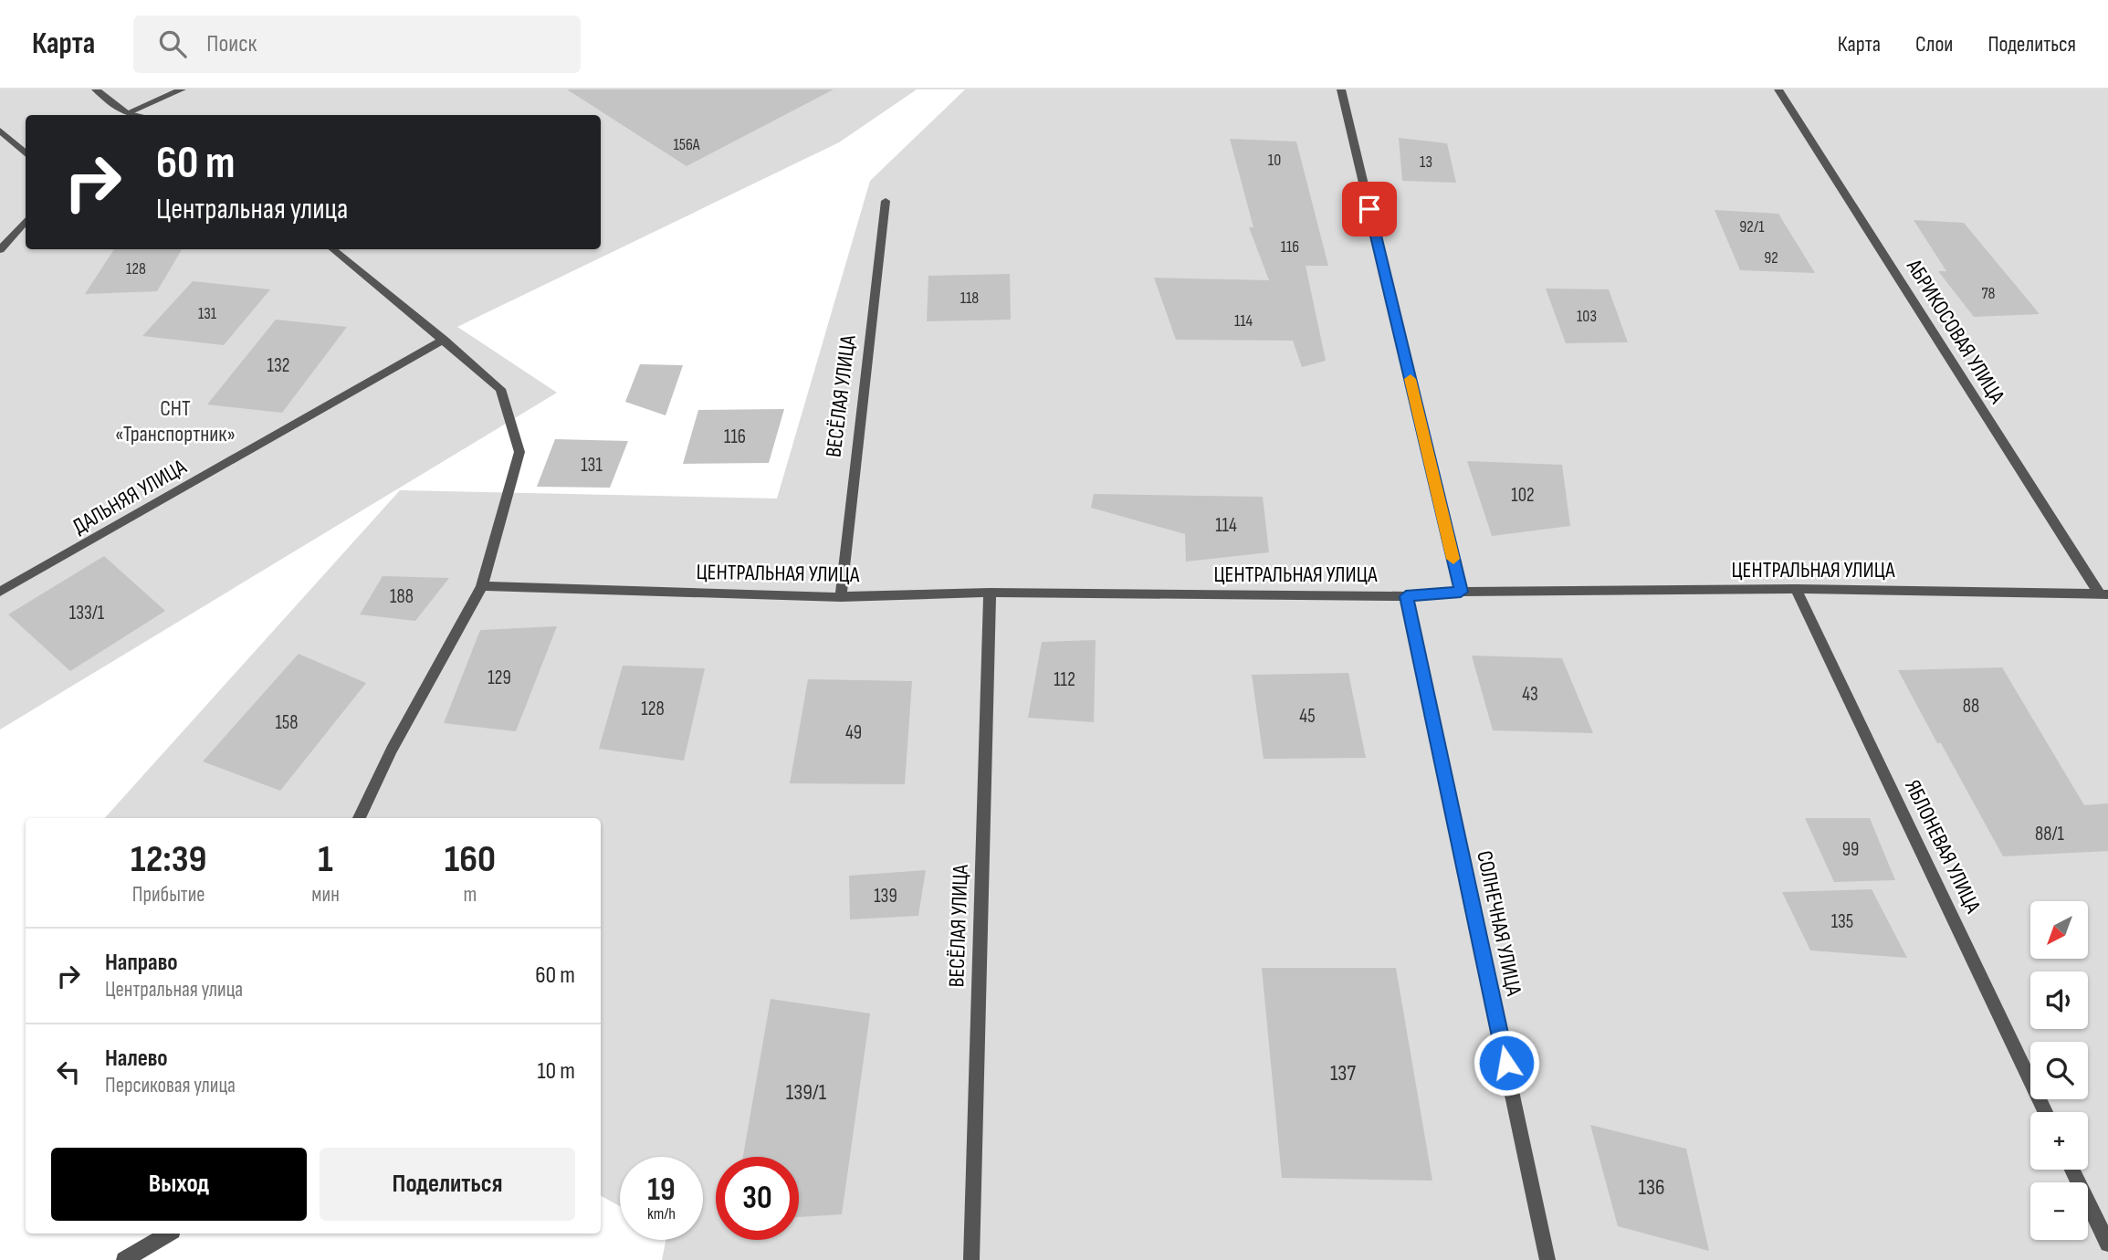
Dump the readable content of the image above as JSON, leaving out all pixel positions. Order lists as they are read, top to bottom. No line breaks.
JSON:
{"streets":{"street":["АБРИКОСОВАЯ УЛИЦА","ВЕСЁЛАЯ УЛИЦА","ДАЛЬНЯЯ УЛИЦА","ЦЕНТРАЛЬНАЯ УЛИЦА","ЯБЛОНЕВАЯ УЛИЦА","СОЛНЕЧНАЯ УЛИЦА"]},"crossings":[["АБРИКОСОВАЯ УЛИЦА","ЦЕНТРАЛЬНАЯ УЛИЦА"],["ВЕСЁЛАЯ УЛИЦА","ЦЕНТРАЛЬНАЯ УЛИЦА"],["ЦЕНТРАЛЬНАЯ УЛИЦА","ЯБЛОНЕВАЯ УЛИЦА"],["ЦЕНТРАЛЬНАЯ УЛИЦА","СОЛНЕЧНАЯ УЛИЦА"]],"parks":["СНТ «Транспортник»"],"house_numbers":["156А","10","13","92/1","116","92","128","78","118","131","103","114","132","116","131","102","114","188","133/1","129","112","43","88","128","45","158","49","88/1","99","139","135","137","139/1","136"],"north":"bottom left","page":{"header":"Карта","search":"Поиск","nav":["Карта","Слои","Поделиться"],"turn":["60 m","Центральная улица"],"eta":["12:39","Прибытие","1","мин","160","m"],"map_buttons":["+","−"],"list":[{"name":"Направо","note":"Центральная улица","value":"60 m"},{"name":"Налево","note":"Персиковая улица","value":"10 m"}],"buttons":["Выход","Поделиться"],"speed":"19 km/h","limit":"30"}}
